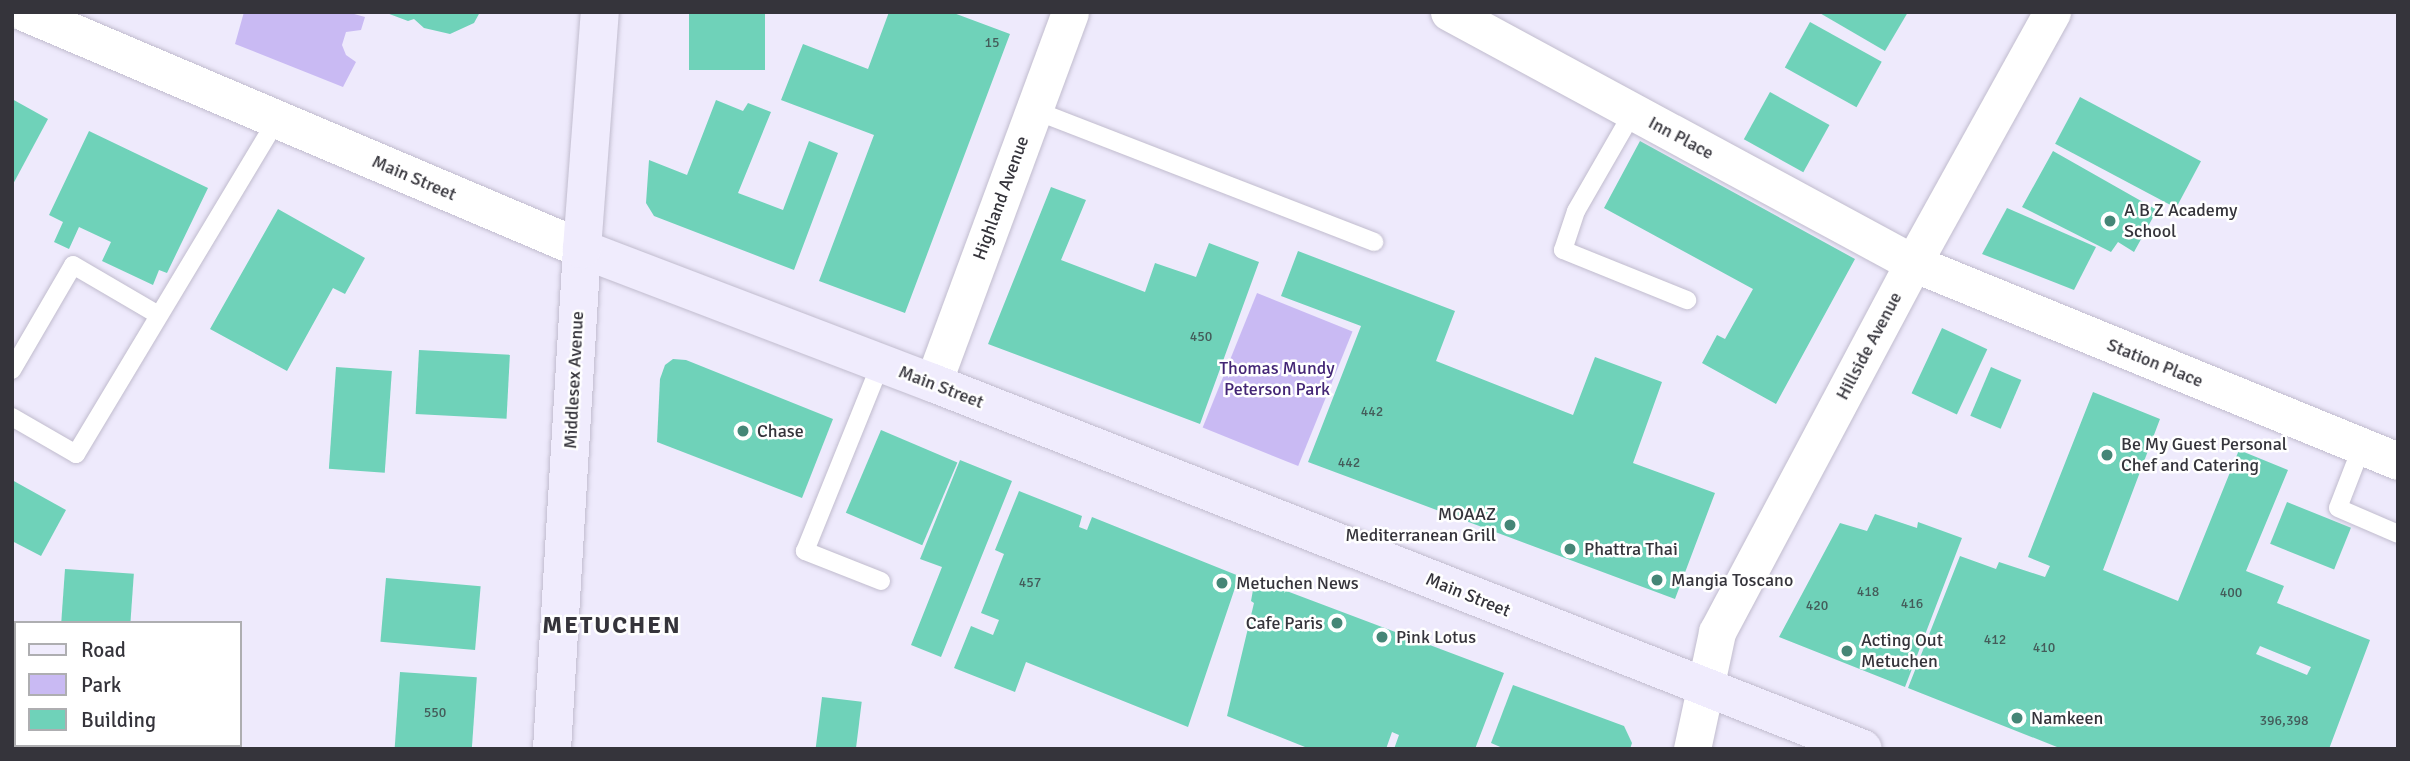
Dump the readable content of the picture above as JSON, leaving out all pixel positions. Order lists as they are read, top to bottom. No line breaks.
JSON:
{"streets":{"main road":["Main Street","Middlesex Avenue"],"street":["Inn Place","Highland Avenue","Hillside Avenue","Station Place"]},"crossings":[["Inn Place","Hillside Avenue"],["Inn Place","Station Place"],["Main Street","Highland Avenue"],["Main Street","Hillside Avenue"],["Main Street","Middlesex Avenue"],["Hillside Avenue","Station Place"]],"districts":["METUCHEN"],"parks":["Thomas Mundy Peterson Park"],"places":["A B Z Academy School","Chase","Be My Guest Personal Chef and Catering","MOAAZ Mediterranean Grill","Phattra Thai","Mangia Toscano","Metuchen News","Cafe Paris","Pink Lotus","Acting Out Metuchen","Namkeen"],"house_numbers":["15","450","442","442","457","418","400","416","420","412","410","550","396,398"],"legend":["Road","Park","Building"]}
